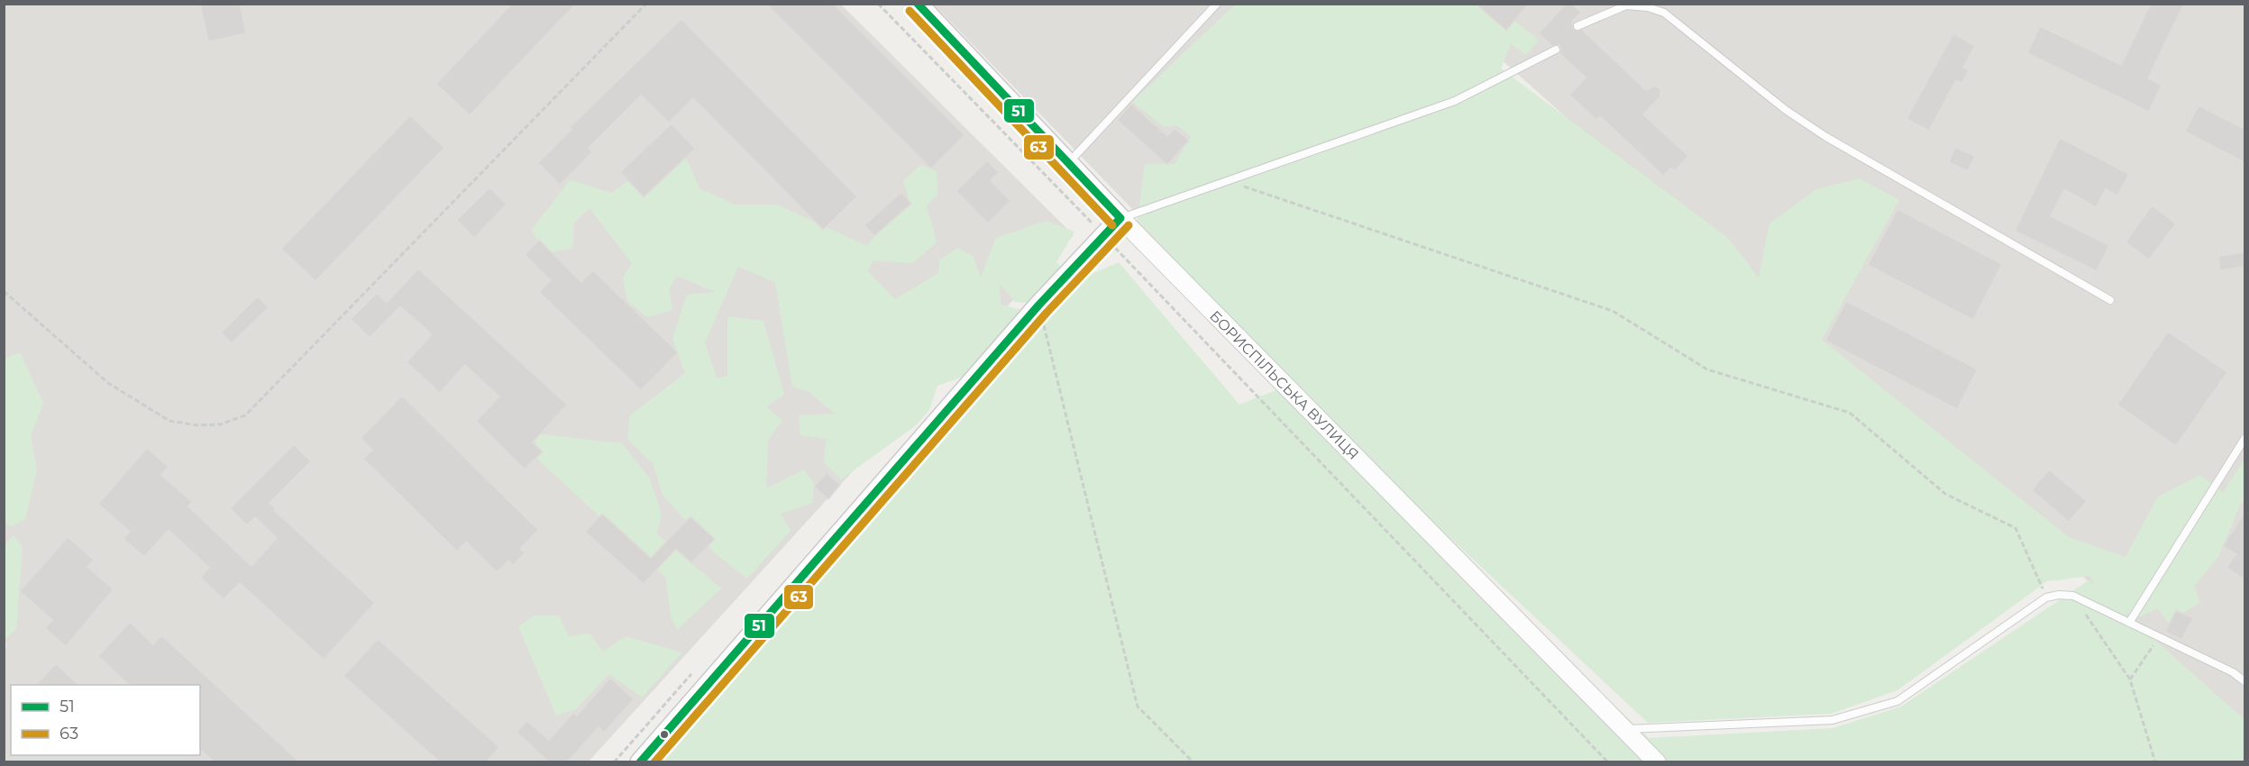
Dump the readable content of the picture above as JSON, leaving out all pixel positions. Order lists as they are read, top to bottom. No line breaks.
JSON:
{"streets":{"main road":["БОРИСПІЛЬСЬКА ВУЛИЦЯ"]},"lines":["transit line 51","transit line 63"],"legend":["51","63"]}
